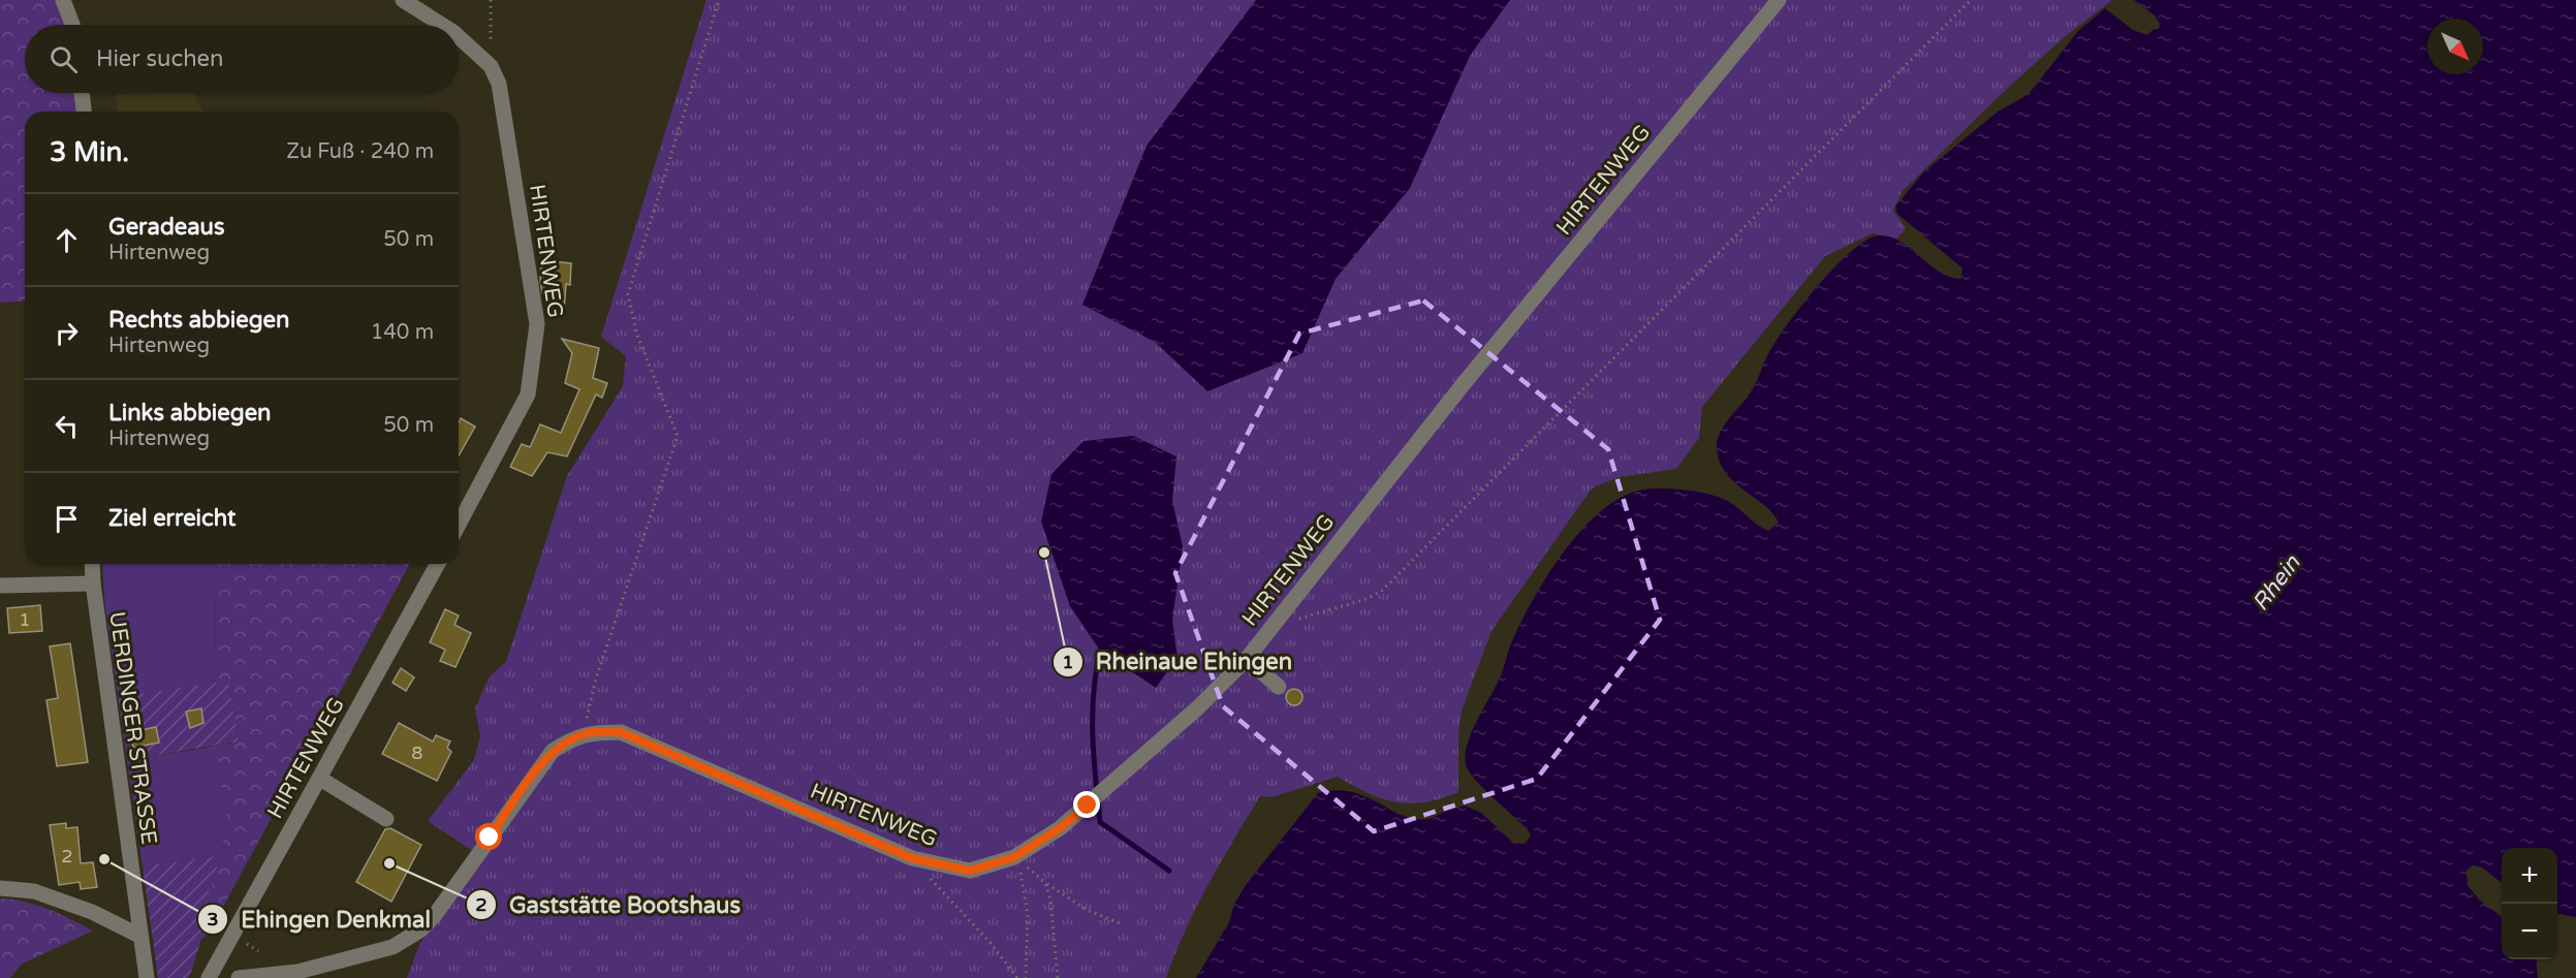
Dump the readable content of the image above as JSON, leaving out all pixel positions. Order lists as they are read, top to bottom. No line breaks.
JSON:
{"streets":{"street":["HIRTENWEG","UERDINGER STRASSE"]},"water":["Rhein"],"places":["Rheinaue Ehingen","Ehingen Denkmal","Gaststätte Bootshaus"],"house_numbers":["1","8","2"],"north":"bottom right","page":{"search":"Hier suchen","heading":["3 Min.","Zu Fuß · 240 m"],"list":[["Geradeaus","Hirtenweg","50 m"],["Rechts abbiegen","Hirtenweg","140 m"],["Links abbiegen","Hirtenweg","50 m"],"Ziel erreicht"],"map_buttons":["+","−"]}}
